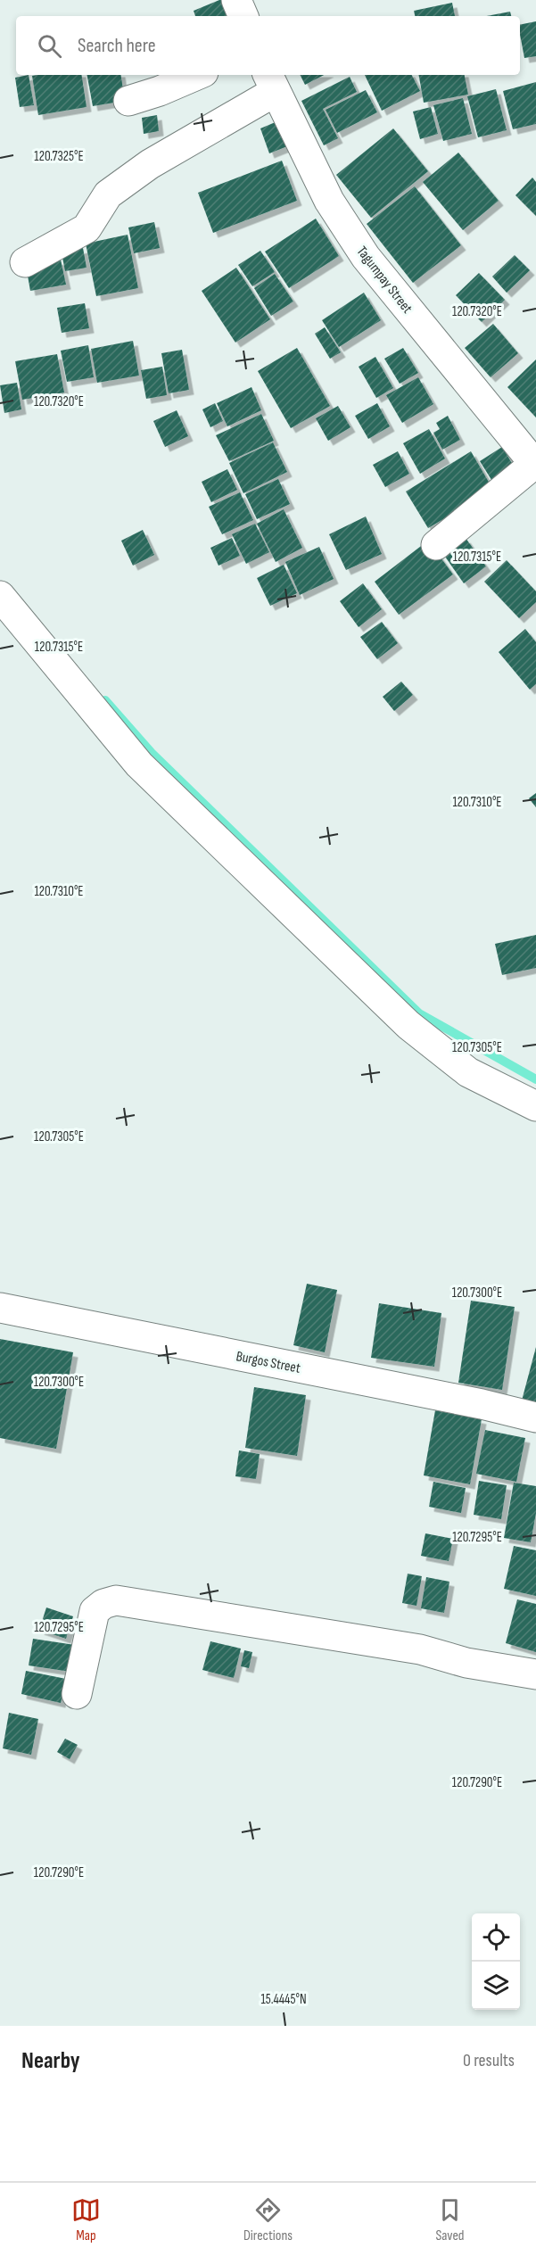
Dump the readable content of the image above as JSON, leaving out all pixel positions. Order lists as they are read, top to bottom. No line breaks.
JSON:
{"streets":{"street":["Tagumpay Street","Burgos Street"]},"page":{"search":"Search here","heading":["Nearby","0 results"],"nav":["Map","Directions","Saved"]},"coordinates":["120.7325°E","120.7320°E","120.7315°E","120.7310°E","120.7305°E","120.7300°E","120.7295°E","120.7290°E","15.4445°N"]}
